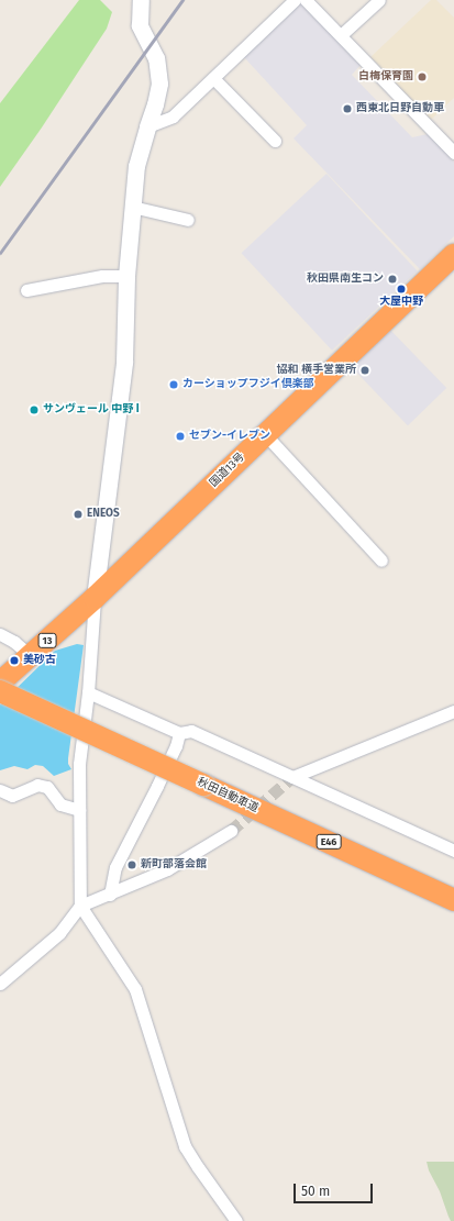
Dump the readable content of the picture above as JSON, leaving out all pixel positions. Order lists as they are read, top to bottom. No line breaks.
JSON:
{"streets":{"highway":["国道13号","13","秋田自動車道","E46"]},"places":["白梅保育園","西東北日野自動車","秋田県南生コン","大屋中野","協和 横手営業所","カーショップフジイ倶楽部","サンヴェール 中野 I","セブン-イレブン","ENEOS","美砂古","新町部落会館"],"scale_bar":"50 m"}
